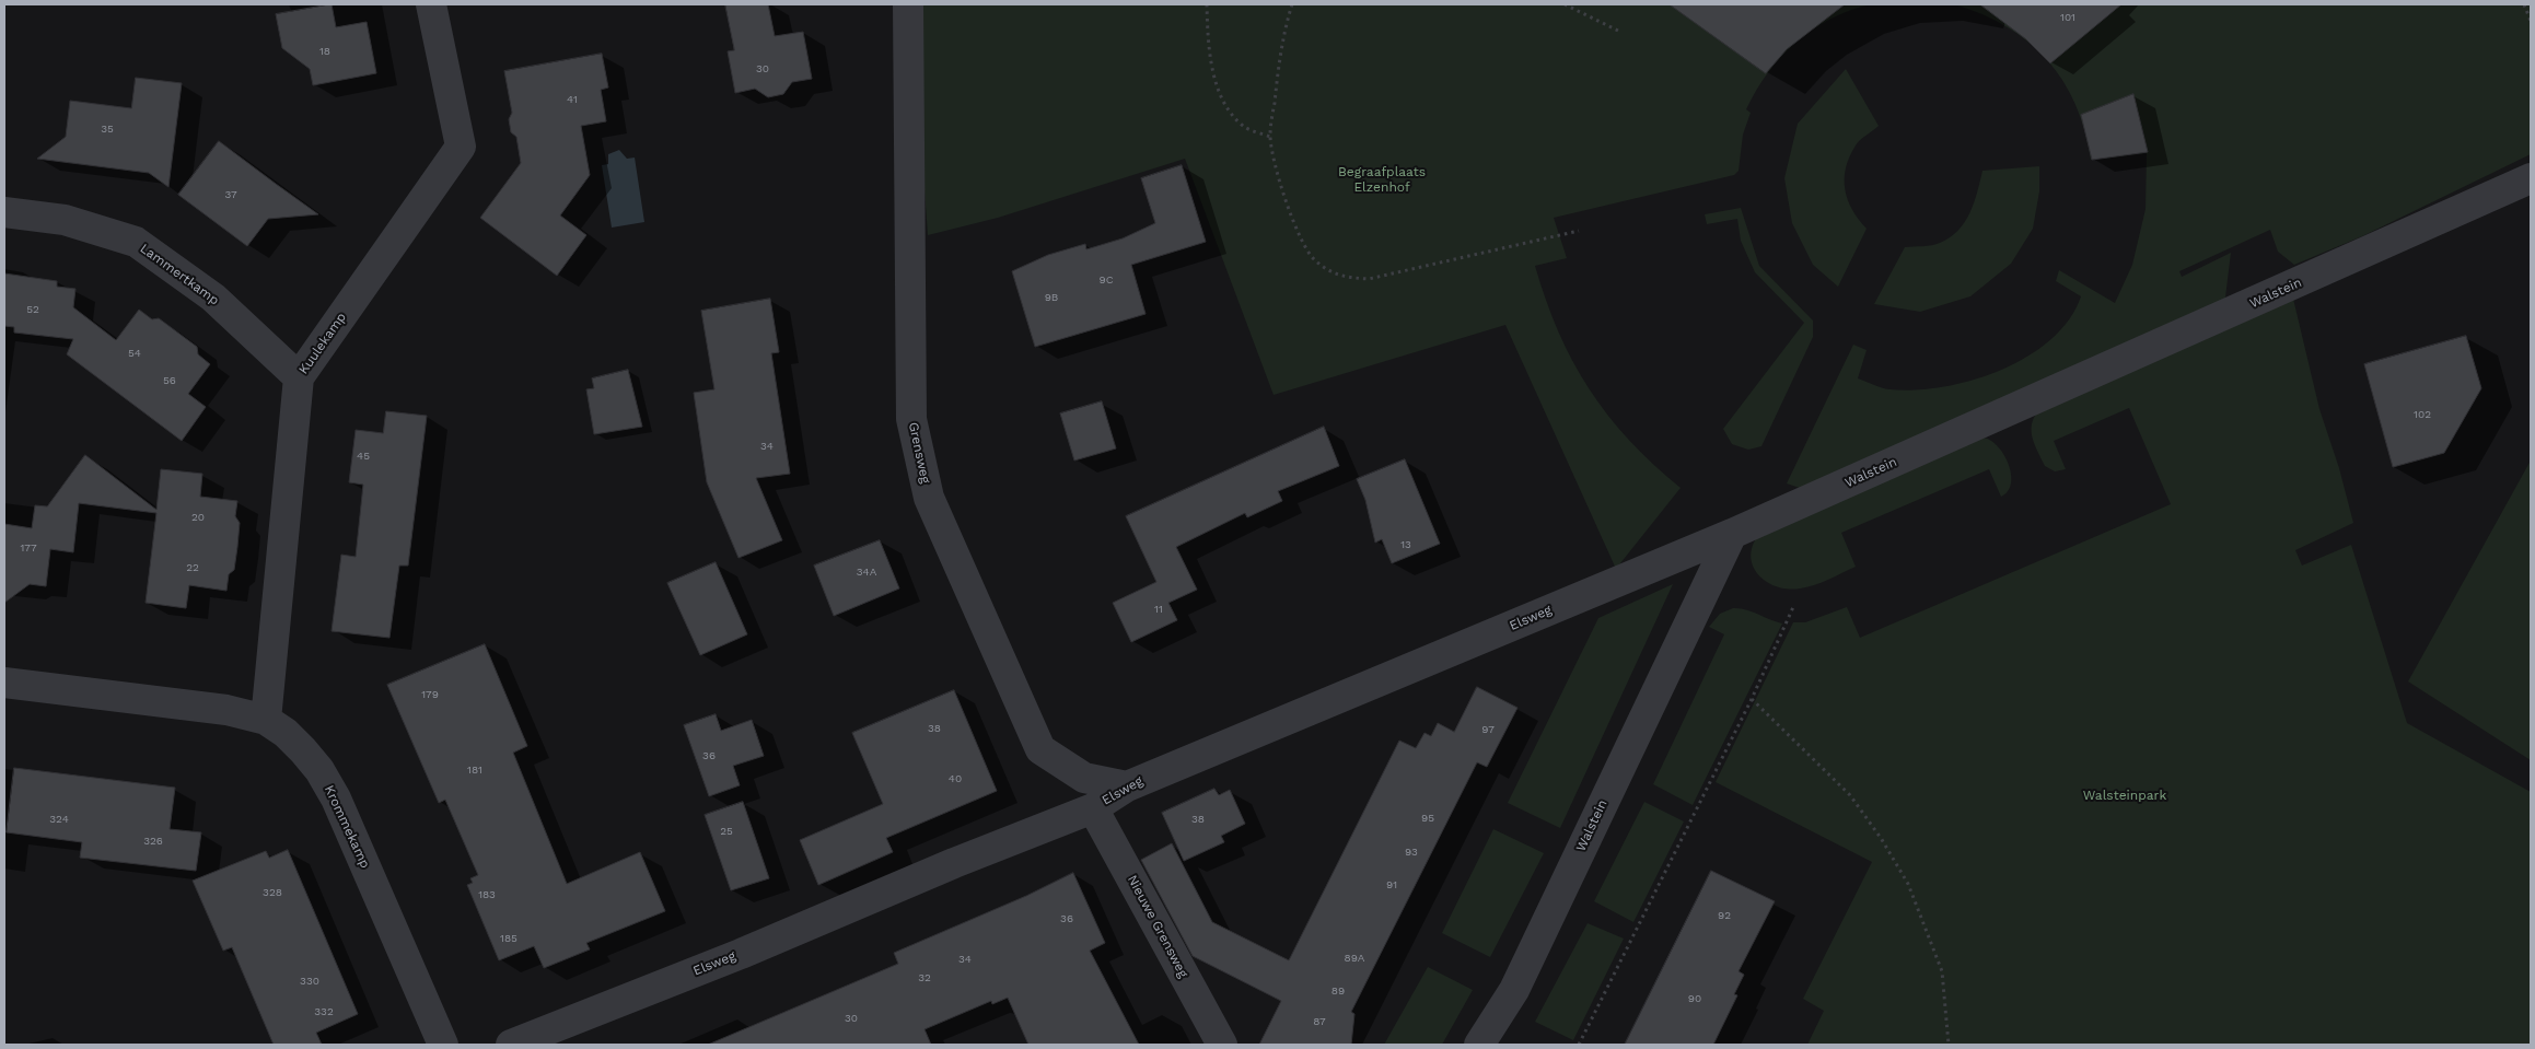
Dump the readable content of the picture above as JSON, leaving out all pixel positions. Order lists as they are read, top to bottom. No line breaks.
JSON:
{"streets":{"street":["Lammertkamp","Walstein","Kuulekamp","Grensweg","Elsweg","Krommekamp","Nieuwe Grensweg"]},"crossings":[["Lammertkamp","Kuulekamp"],["Walstein","Elsweg"],["Kuulekamp","Krommekamp"],["Grensweg","Elsweg"],["Elsweg","Nieuwe Grensweg"]],"parks":["Begraafplaats Elzenhof","Walsteinpark"],"house_numbers":["101","18","30","41","35","37","9C","9B","52","54","56","102","34","45","20","13","177","22","34A","11","179","38","97","36","181","40","95","324","38","25","326","93","91","328","183","92","36","185","89A","34","32","330","89","90","332","30","87"]}
